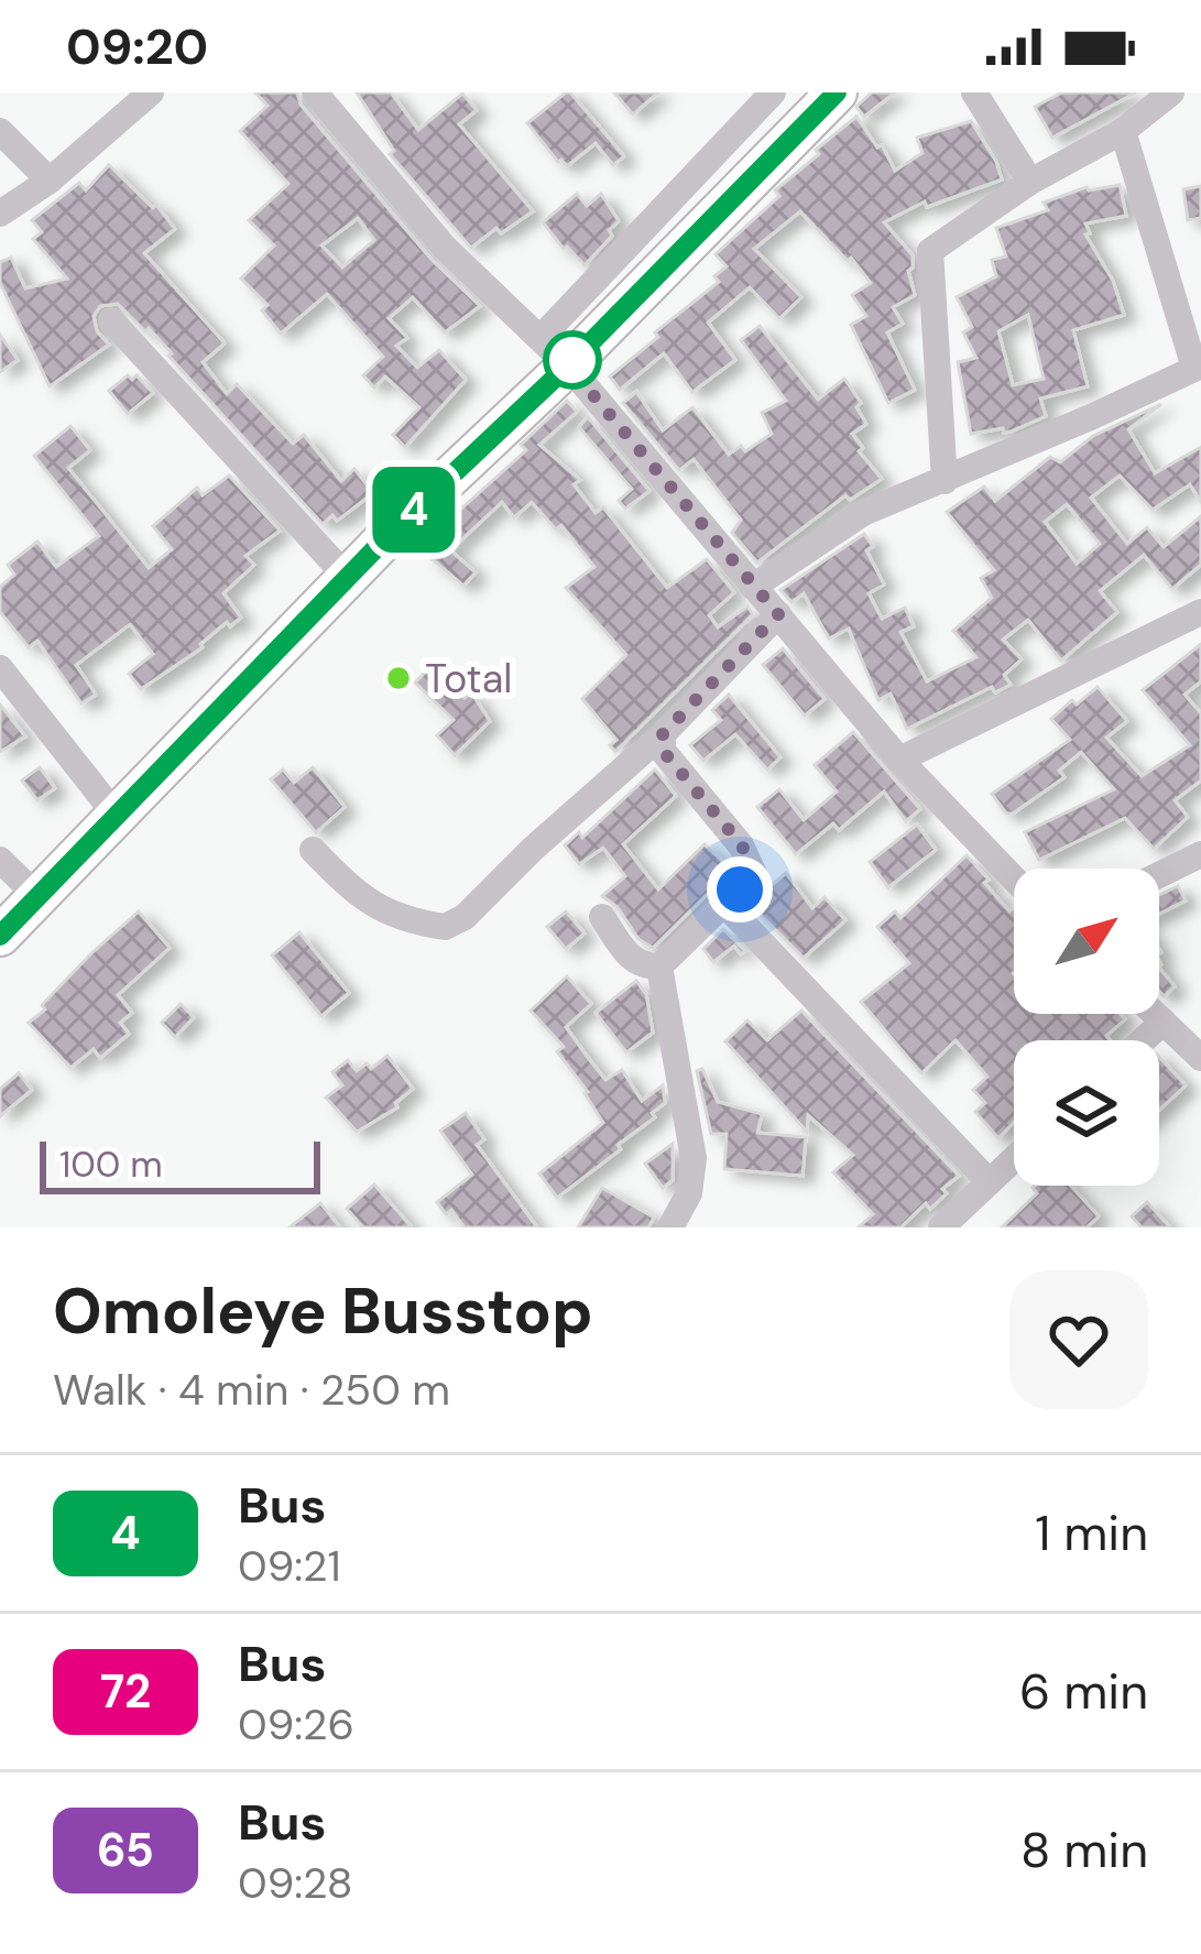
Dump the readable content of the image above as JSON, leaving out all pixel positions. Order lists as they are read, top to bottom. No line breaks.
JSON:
{"places":["Total"],"lines":["bus line 4"],"scale_bar":"100 m","north":"top right","page":{"status":"09:20","on_map":"4","scale":"100 m","heading":["Omoleye Busstop","Walk · 4 min · 250 m"],"list":[{"mark":"4","name":"Bus","note":"09:21","value":"1 min"},{"mark":"72","name":"Bus","note":"09:26","value":"6 min"},{"mark":"65","name":"Bus","note":"09:28","value":"8 min"}]}}
